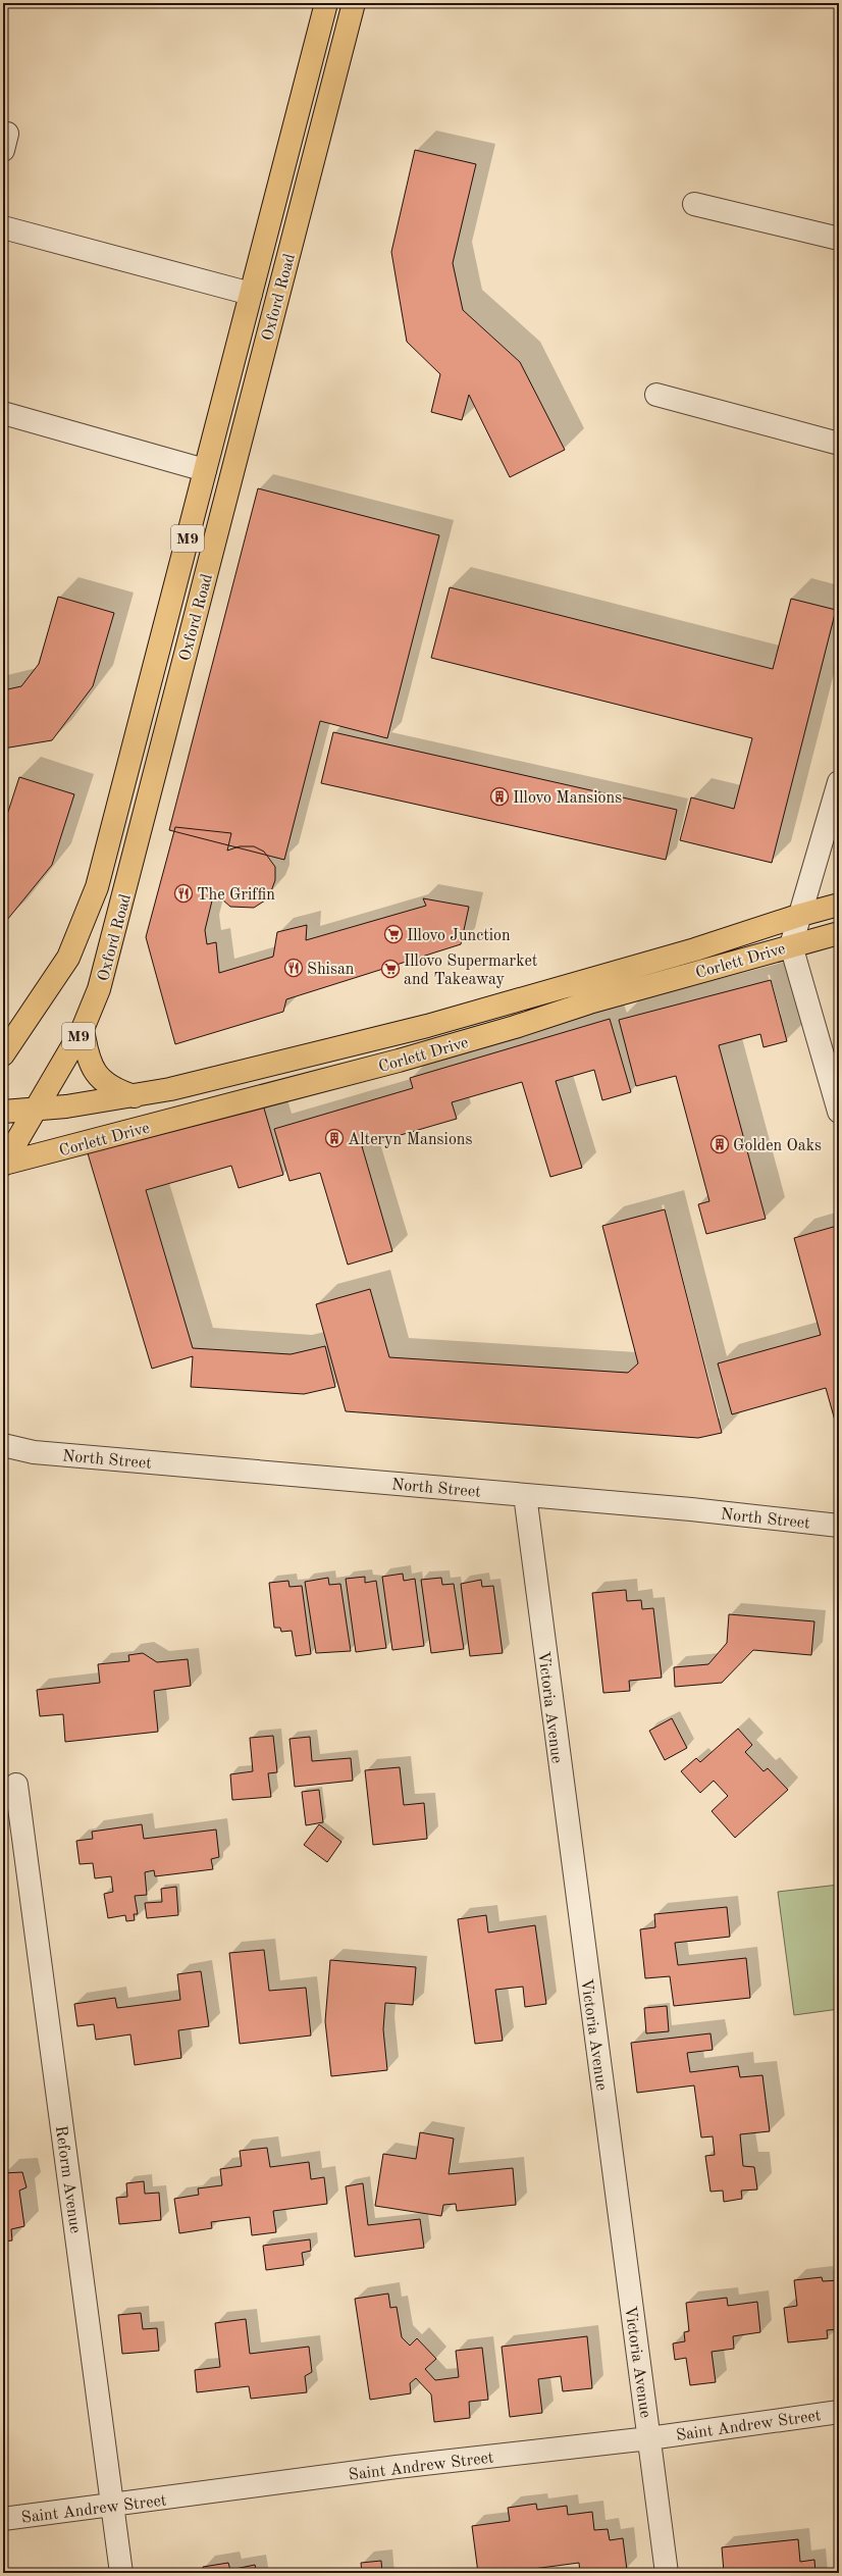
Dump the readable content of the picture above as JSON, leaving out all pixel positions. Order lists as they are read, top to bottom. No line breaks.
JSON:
{"streets":{"main road":["Oxford Road","M9","Corlett Drive"],"street":["North Street","Victoria Avenue","Reform Avenue","Saint Andrew Street"]},"crossings":[["Oxford Road","Corlett Drive"],["North Street","Victoria Avenue"],["Victoria Avenue","Saint Andrew Street"],["Reform Avenue","Saint Andrew Street"]],"places":{"building":["Illovo Mansions","Alteryn Mansions","Golden Oaks"],"restaurant":["The Griffin","Shisan"],"supermarket":["Illovo Junction","Illovo Supermarket and Takeaway"]}}
